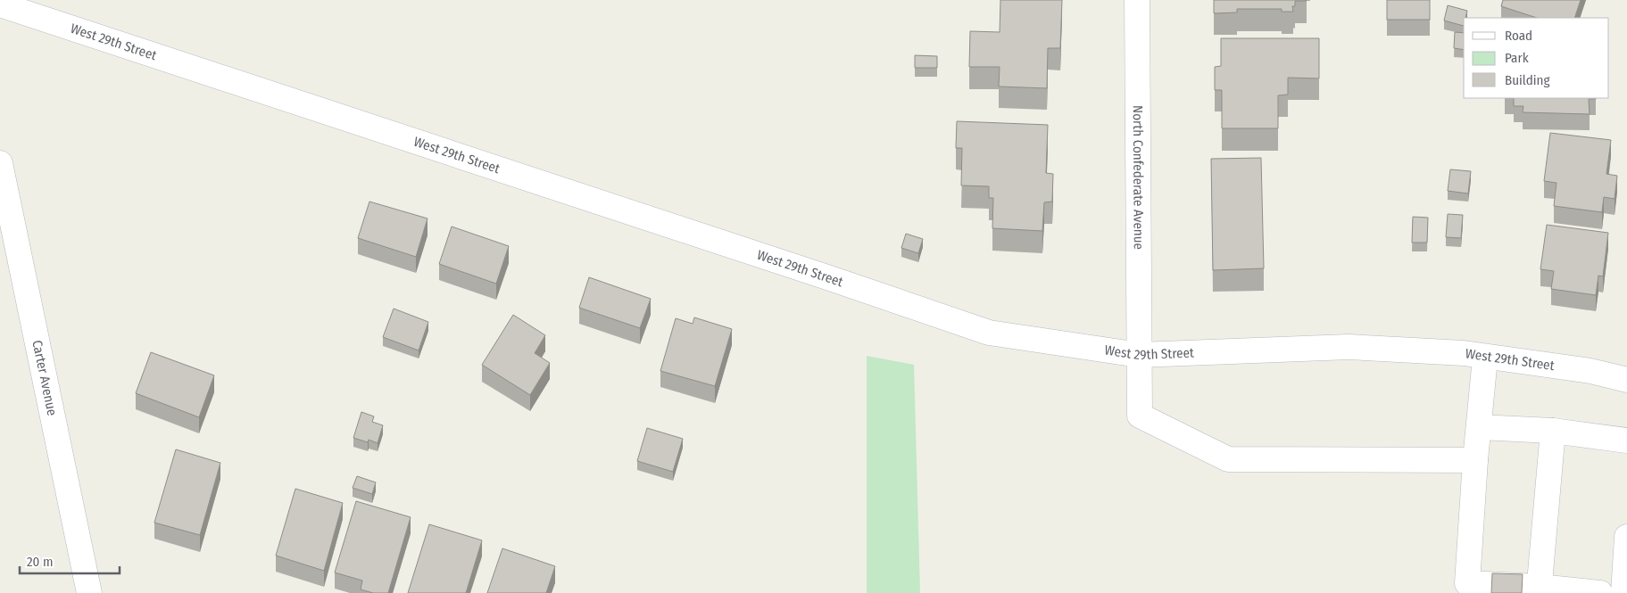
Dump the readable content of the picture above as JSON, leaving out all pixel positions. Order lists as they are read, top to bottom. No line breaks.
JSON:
{"streets":{"street":["West 29th Street","North Confederate Avenue","Carter Avenue"]},"crossings":[["West 29th Street","North Confederate Avenue"]],"legend":["Road","Park","Building"],"scale_bar":"20 m"}
